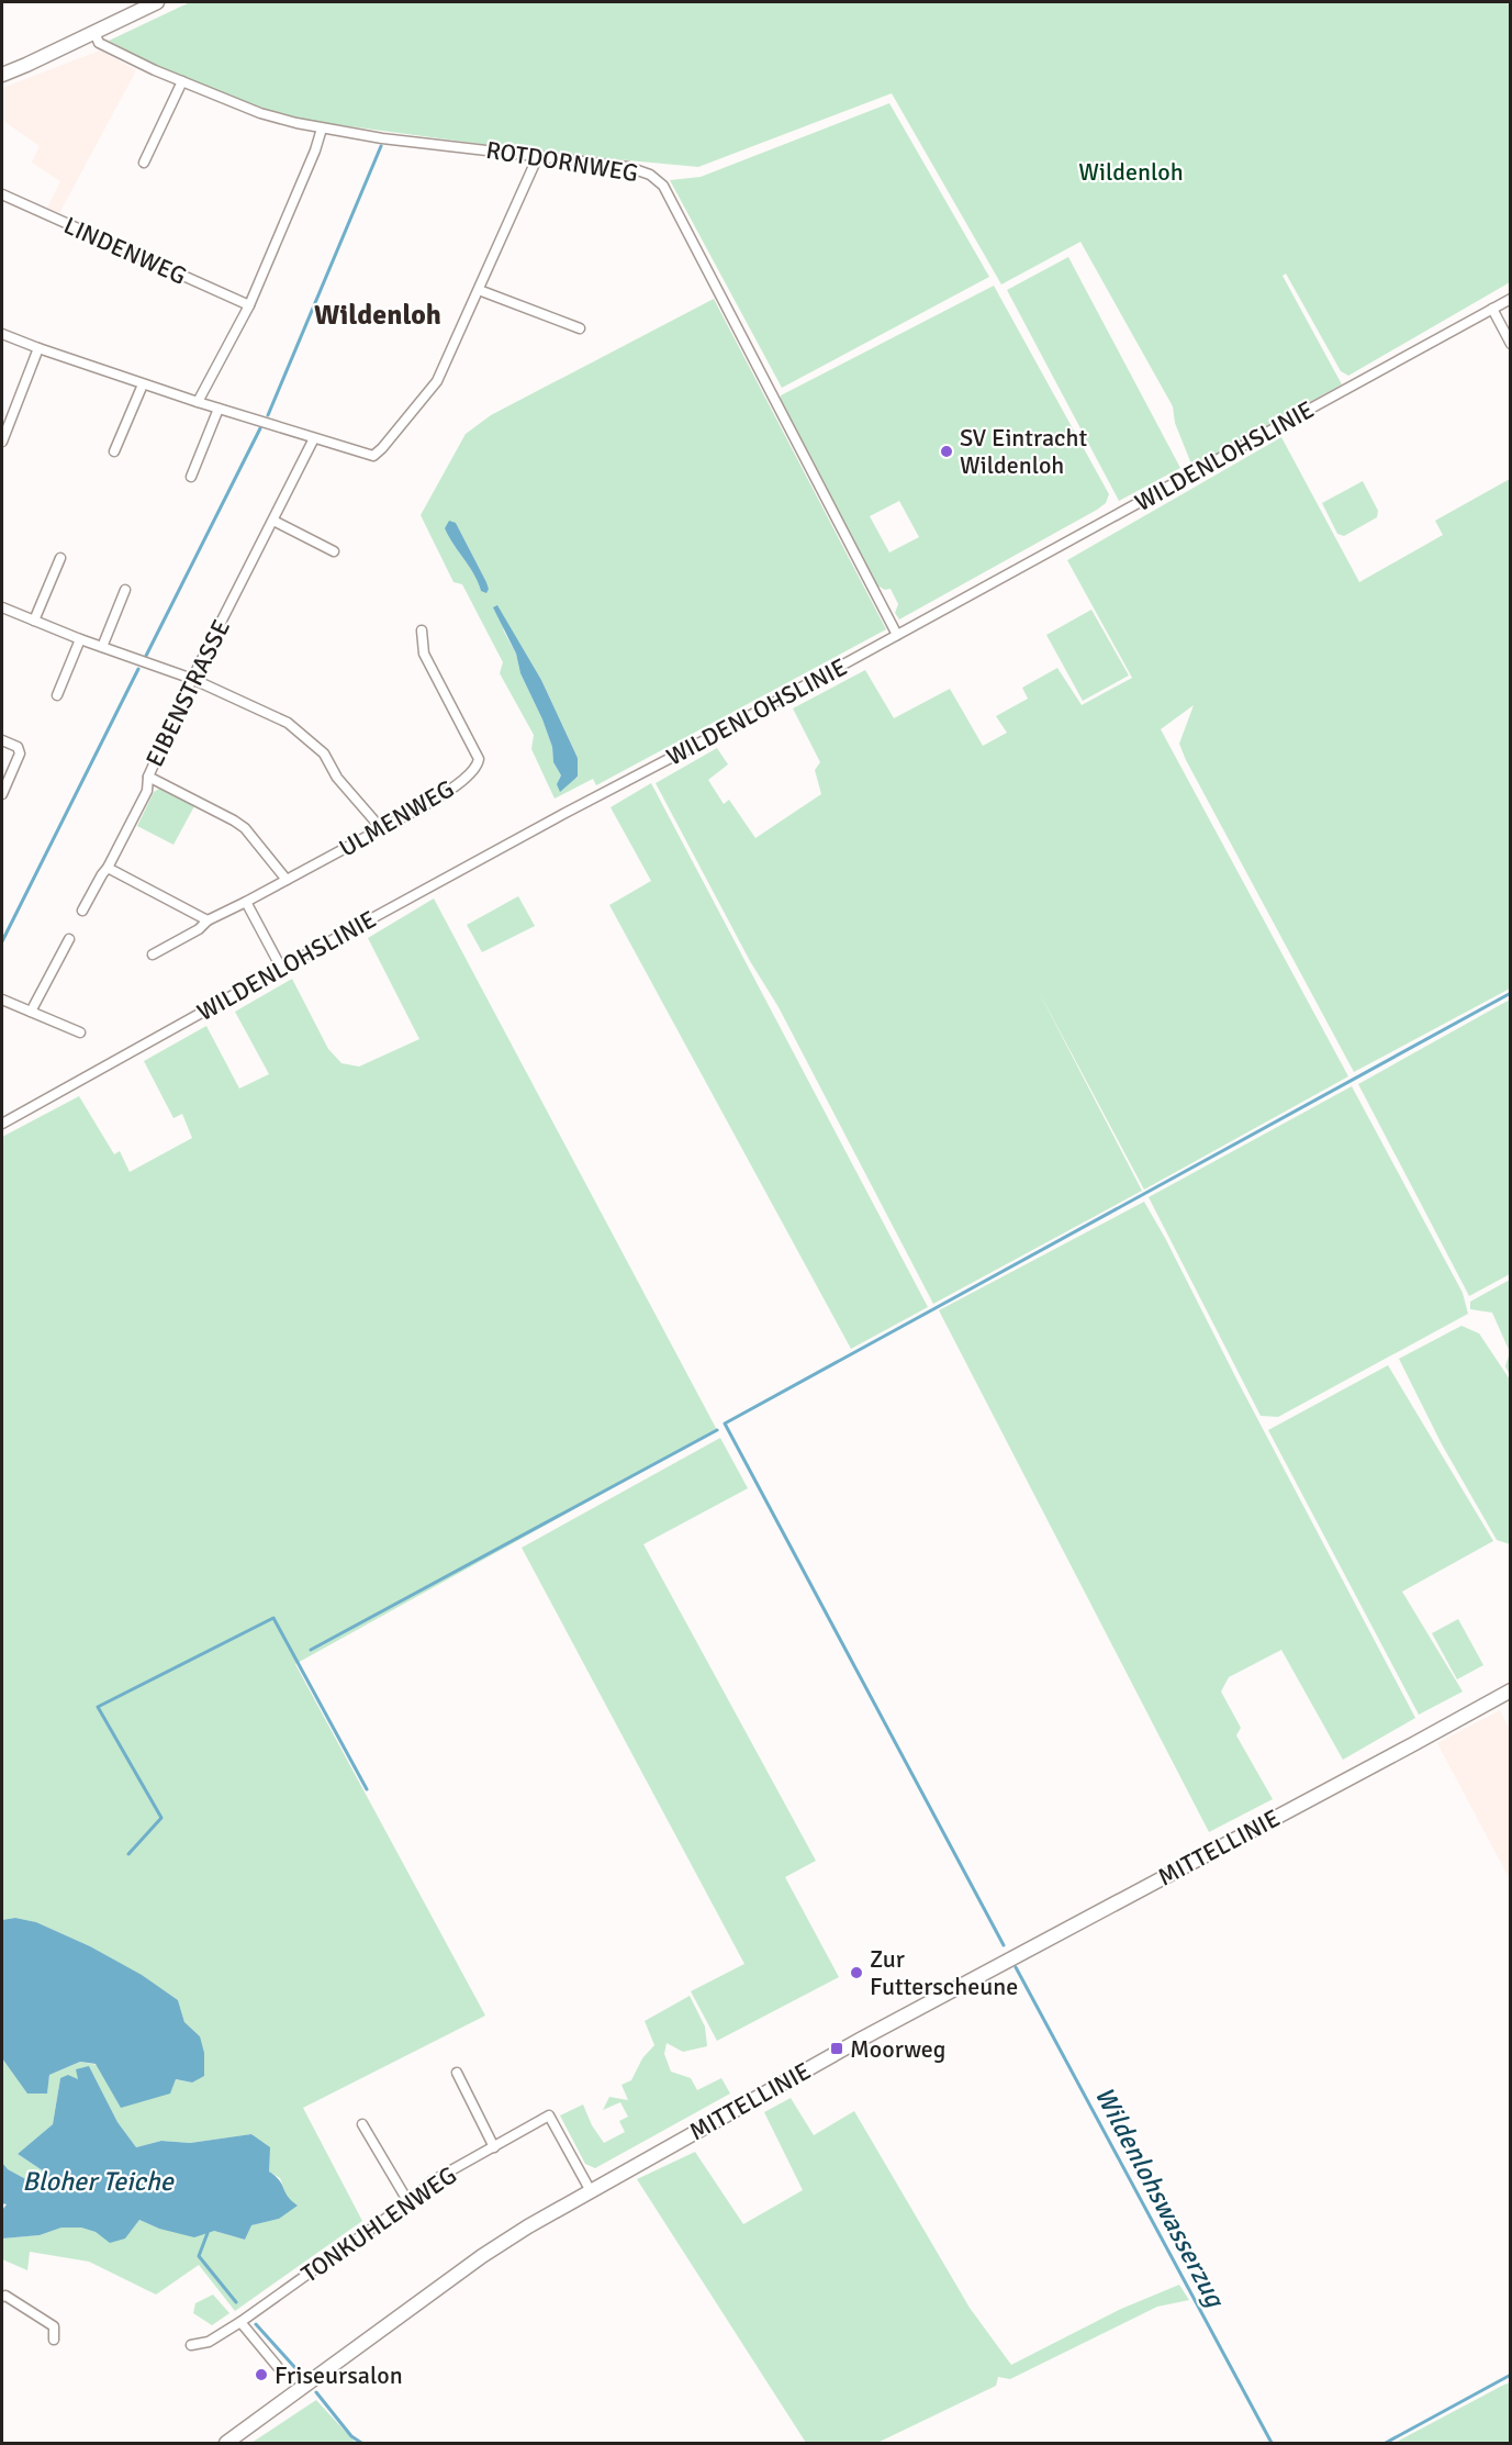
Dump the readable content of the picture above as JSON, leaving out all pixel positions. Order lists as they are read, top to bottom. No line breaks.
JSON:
{"streets":{"street":["ROTDORNWEG","LINDENWEG","WILDENLOHSLINIE","EIBENSTRASSE","ULMENWEG","MITTELLINIE","TONKUHLENWEG"]},"crossings":[["ROTDORNWEG","WILDENLOHSLINIE"],["MITTELLINIE","TONKUHLENWEG"]],"districts":["Wildenloh"],"water":["Bloher Teiche","Wildenlohswasserzug"],"parks":["Wildenloh"],"places":{"other":["SV Eintracht Wildenloh","Zur Futterscheune","Friseursalon"],"transit":["Moorweg"]}}
